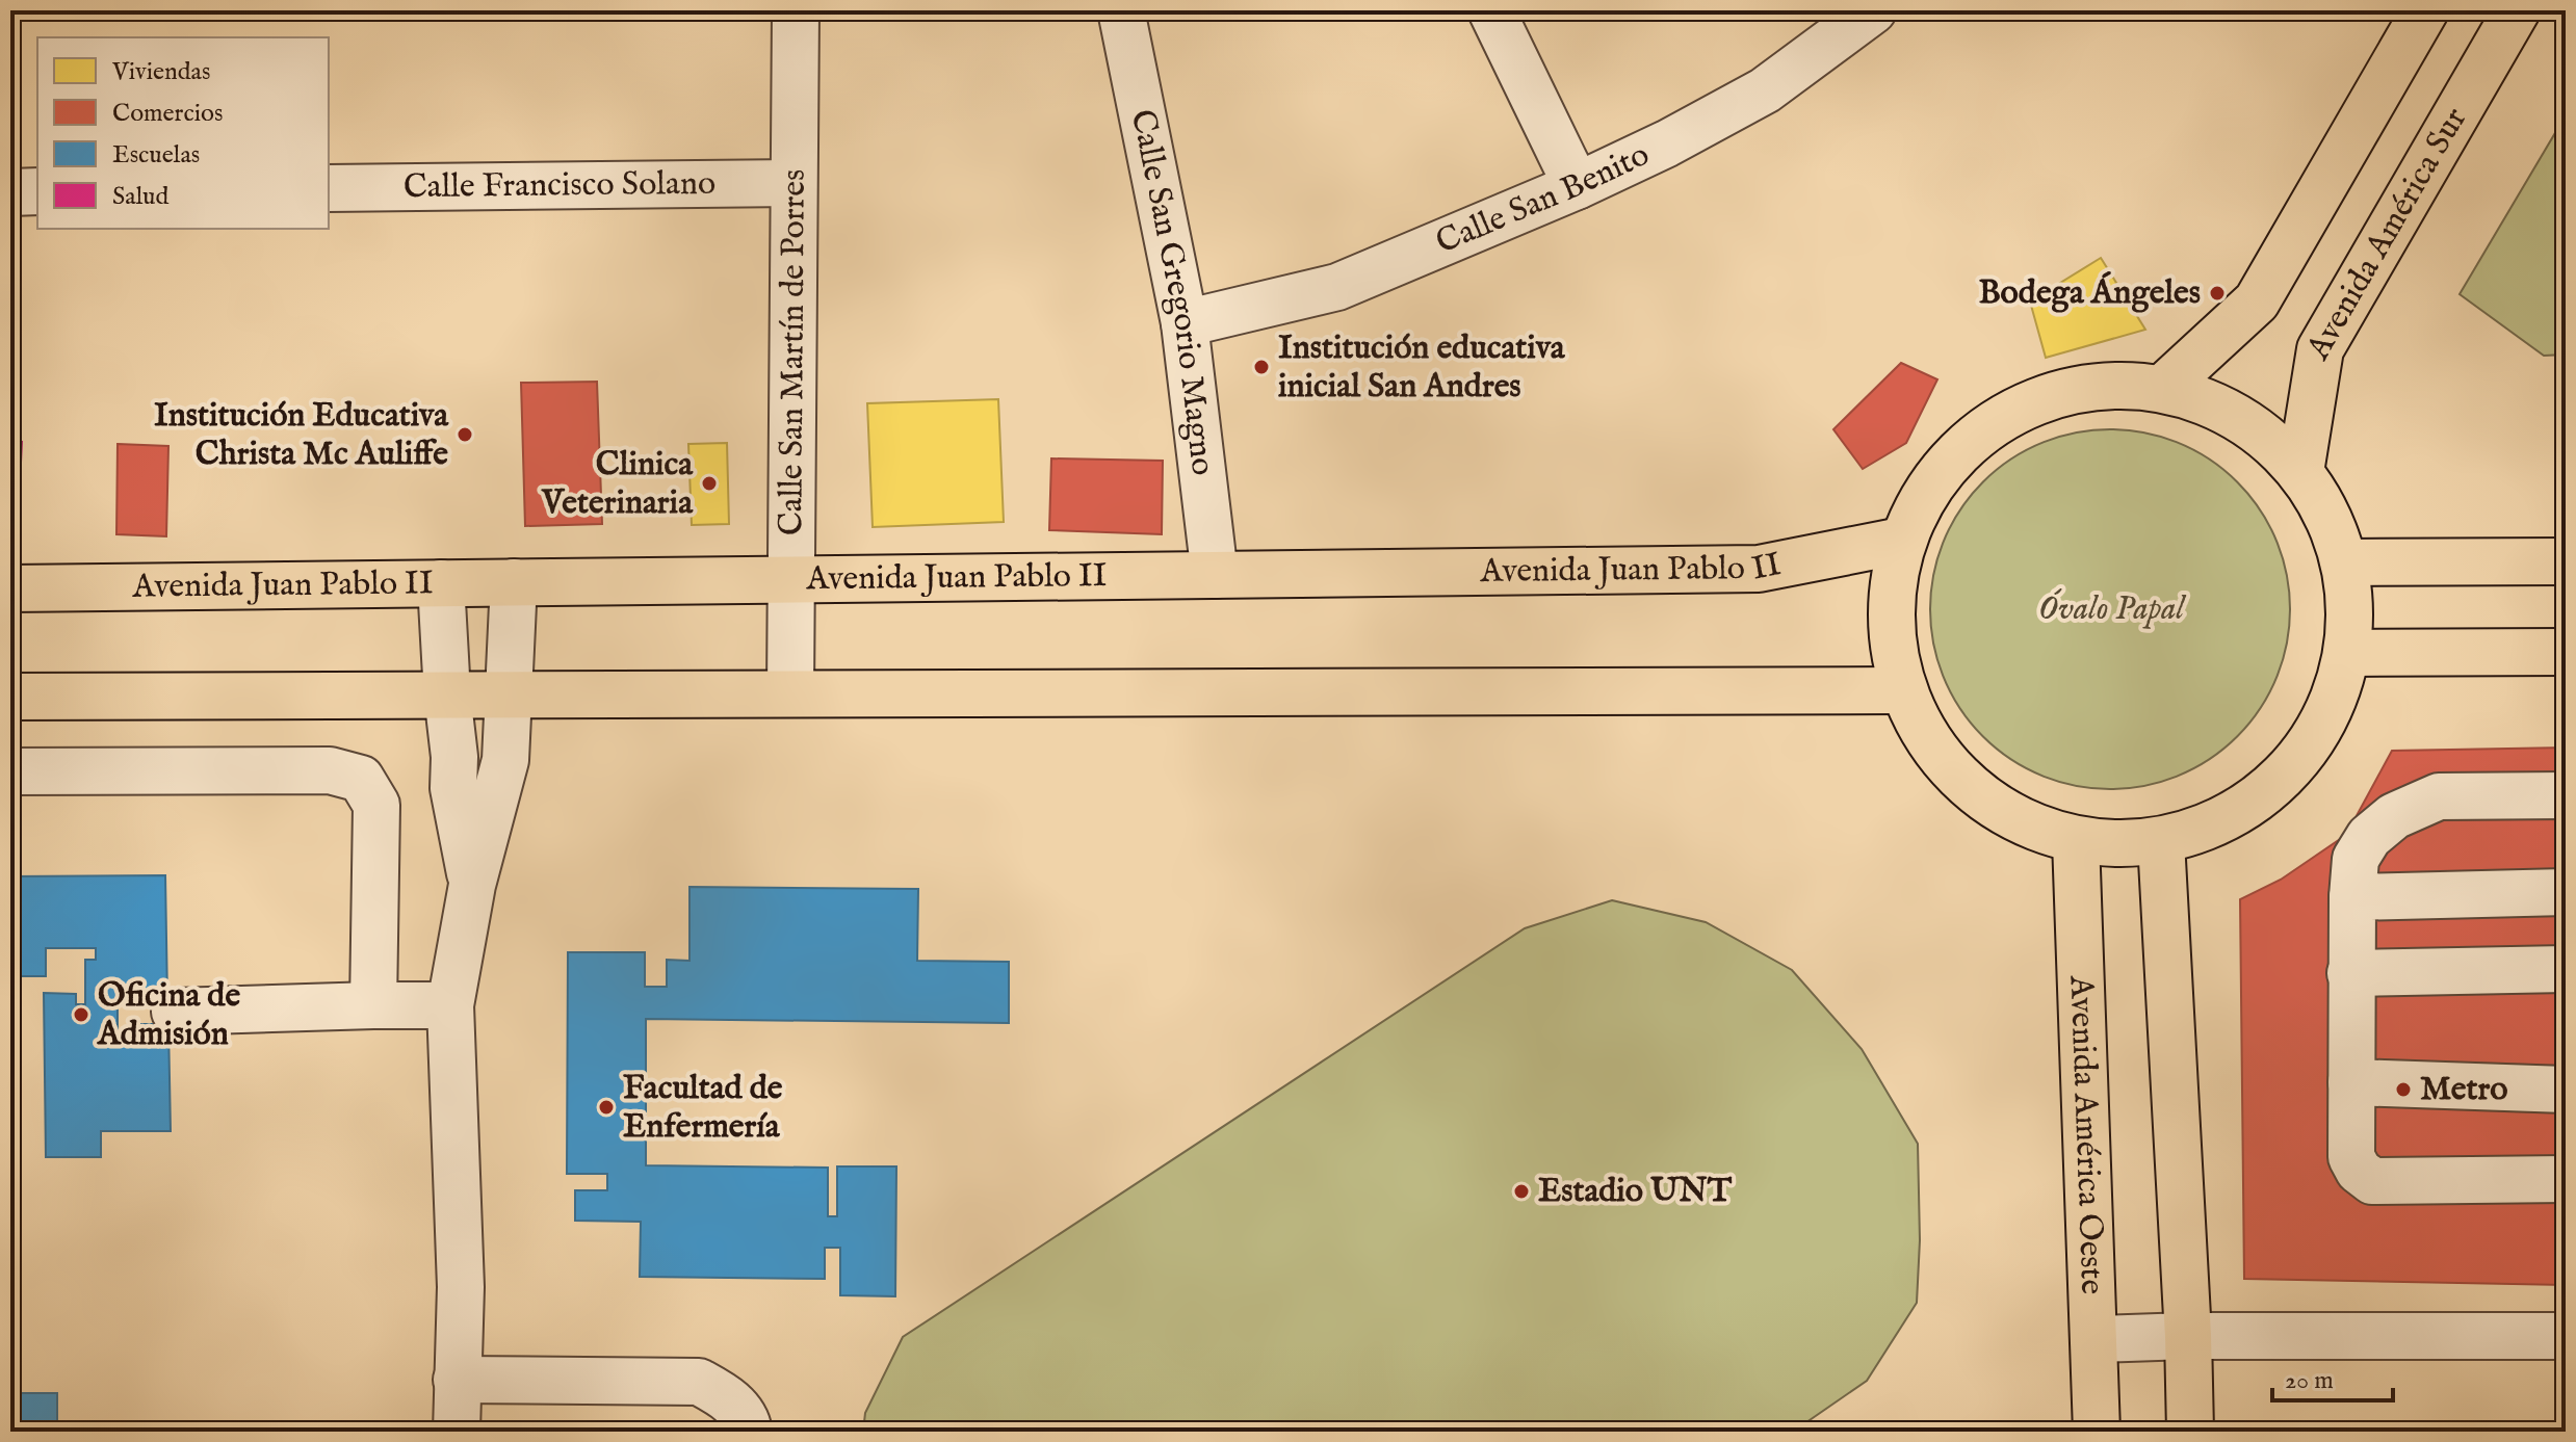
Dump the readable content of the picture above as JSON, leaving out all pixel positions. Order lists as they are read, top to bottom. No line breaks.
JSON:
{"streets":{"main road":["Avenida América Sur","Avenida Juan Pablo II","Avenida América Oeste"],"street":["Calle Francisco Solano","Calle San Benito","Calle San Gregorio Magno","Calle San Martín de Porres"]},"crossings":[["Calle Francisco Solano","Calle San Martín de Porres"],["Calle San Benito","Calle San Gregorio Magno"],["Calle San Gregorio Magno","Avenida Juan Pablo II"],["Calle San Martín de Porres","Avenida Juan Pablo II"]],"parks":["Óvalo Papal"],"places":["Bodega Ángeles","Institución educativa inicial San Andres","Institución Educativa Christa Mc Auliffe","Clinica Veterinaria","Oficina de Admisión","Metro","Facultad de Enfermería","Estadio UNT"],"legend":["Viviendas","Comercios","Escuelas","Salud"],"scale_bar":"20 m"}
